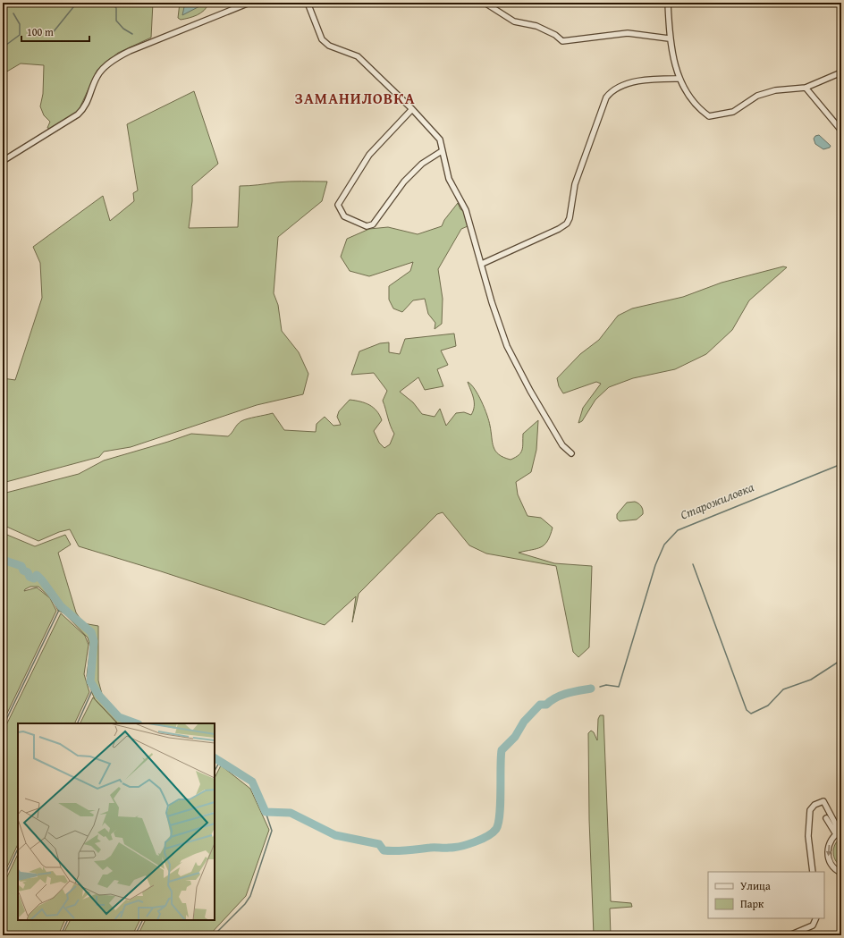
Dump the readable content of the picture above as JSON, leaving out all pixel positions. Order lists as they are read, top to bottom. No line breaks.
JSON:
{"districts":["ЗАМАНИЛОВКА"],"water":["Старожиловка"],"legend":["Улица","Парк"],"scale_bar":"100 m"}
